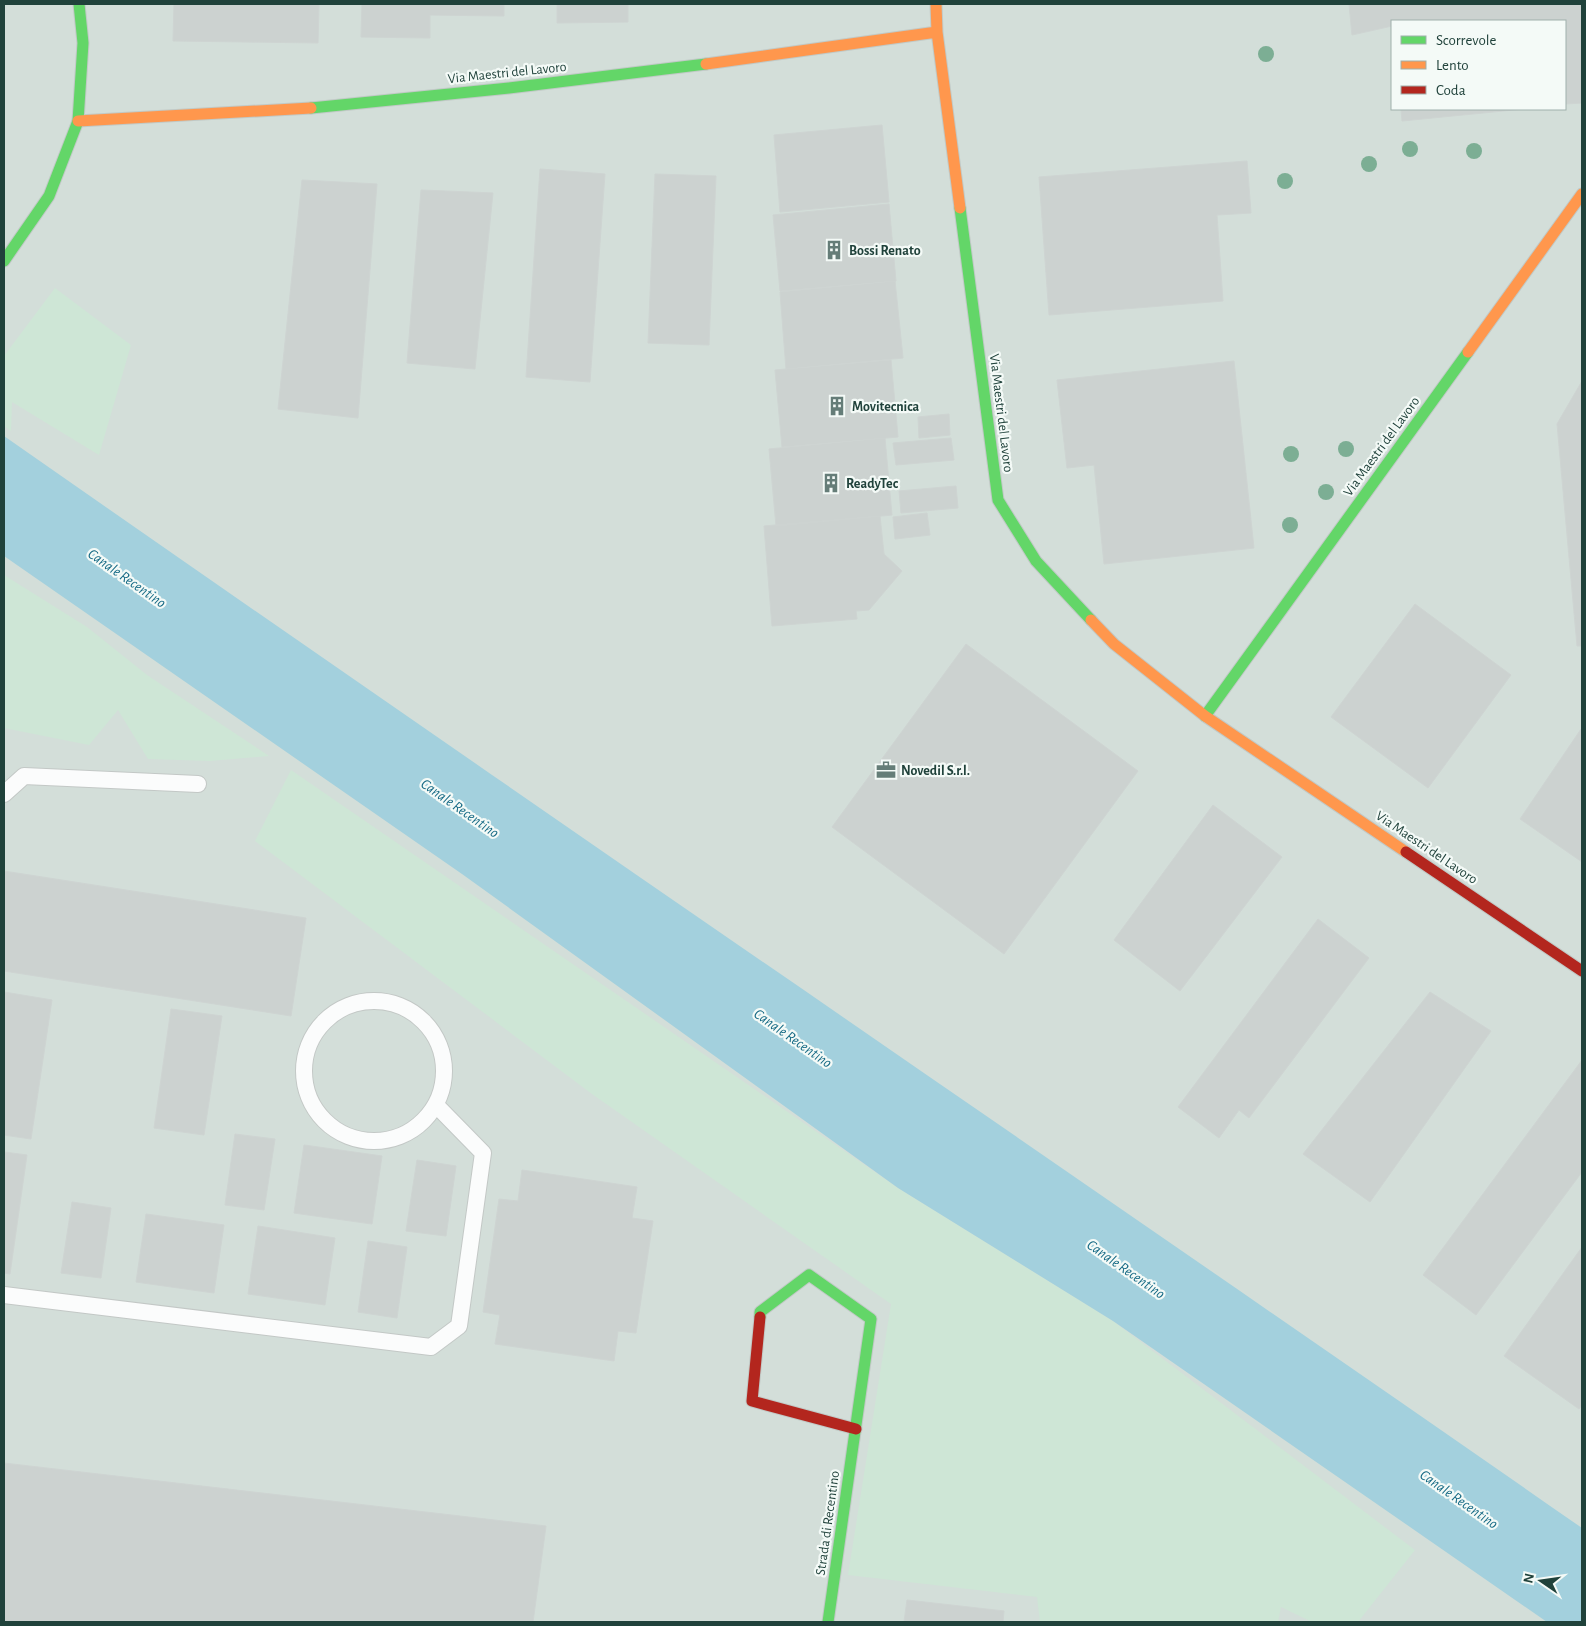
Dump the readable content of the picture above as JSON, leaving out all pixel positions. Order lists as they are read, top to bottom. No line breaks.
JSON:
{"streets":{"street":["Via Maestri del Lavoro","Strada di Recentino"]},"water":["Canale Recentino"],"places":{"building":["Bossi Renato","Movitecnica","ReadyTec"],"office":["Novedil S.r.l."]},"legend":["Scorrevole","Lento","Coda"],"north":"left"}
